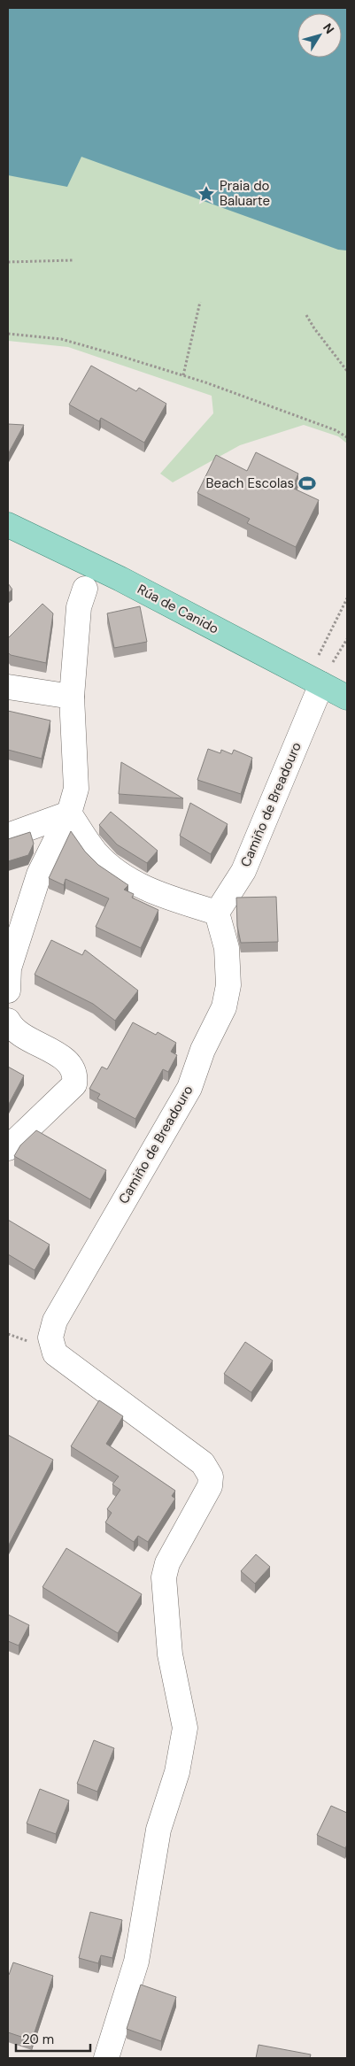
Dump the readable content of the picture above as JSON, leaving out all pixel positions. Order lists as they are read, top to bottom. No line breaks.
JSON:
{"streets":{"main road":["Rúa de Canido"],"street":["Camiño de Breadouro"]},"crossings":[["Rúa de Canido","Camiño de Breadouro"]],"places":{"place":["Praia do Baluarte"],"sports":["Beach Escolas"]},"scale_bar":"20 m","north":"top right"}
